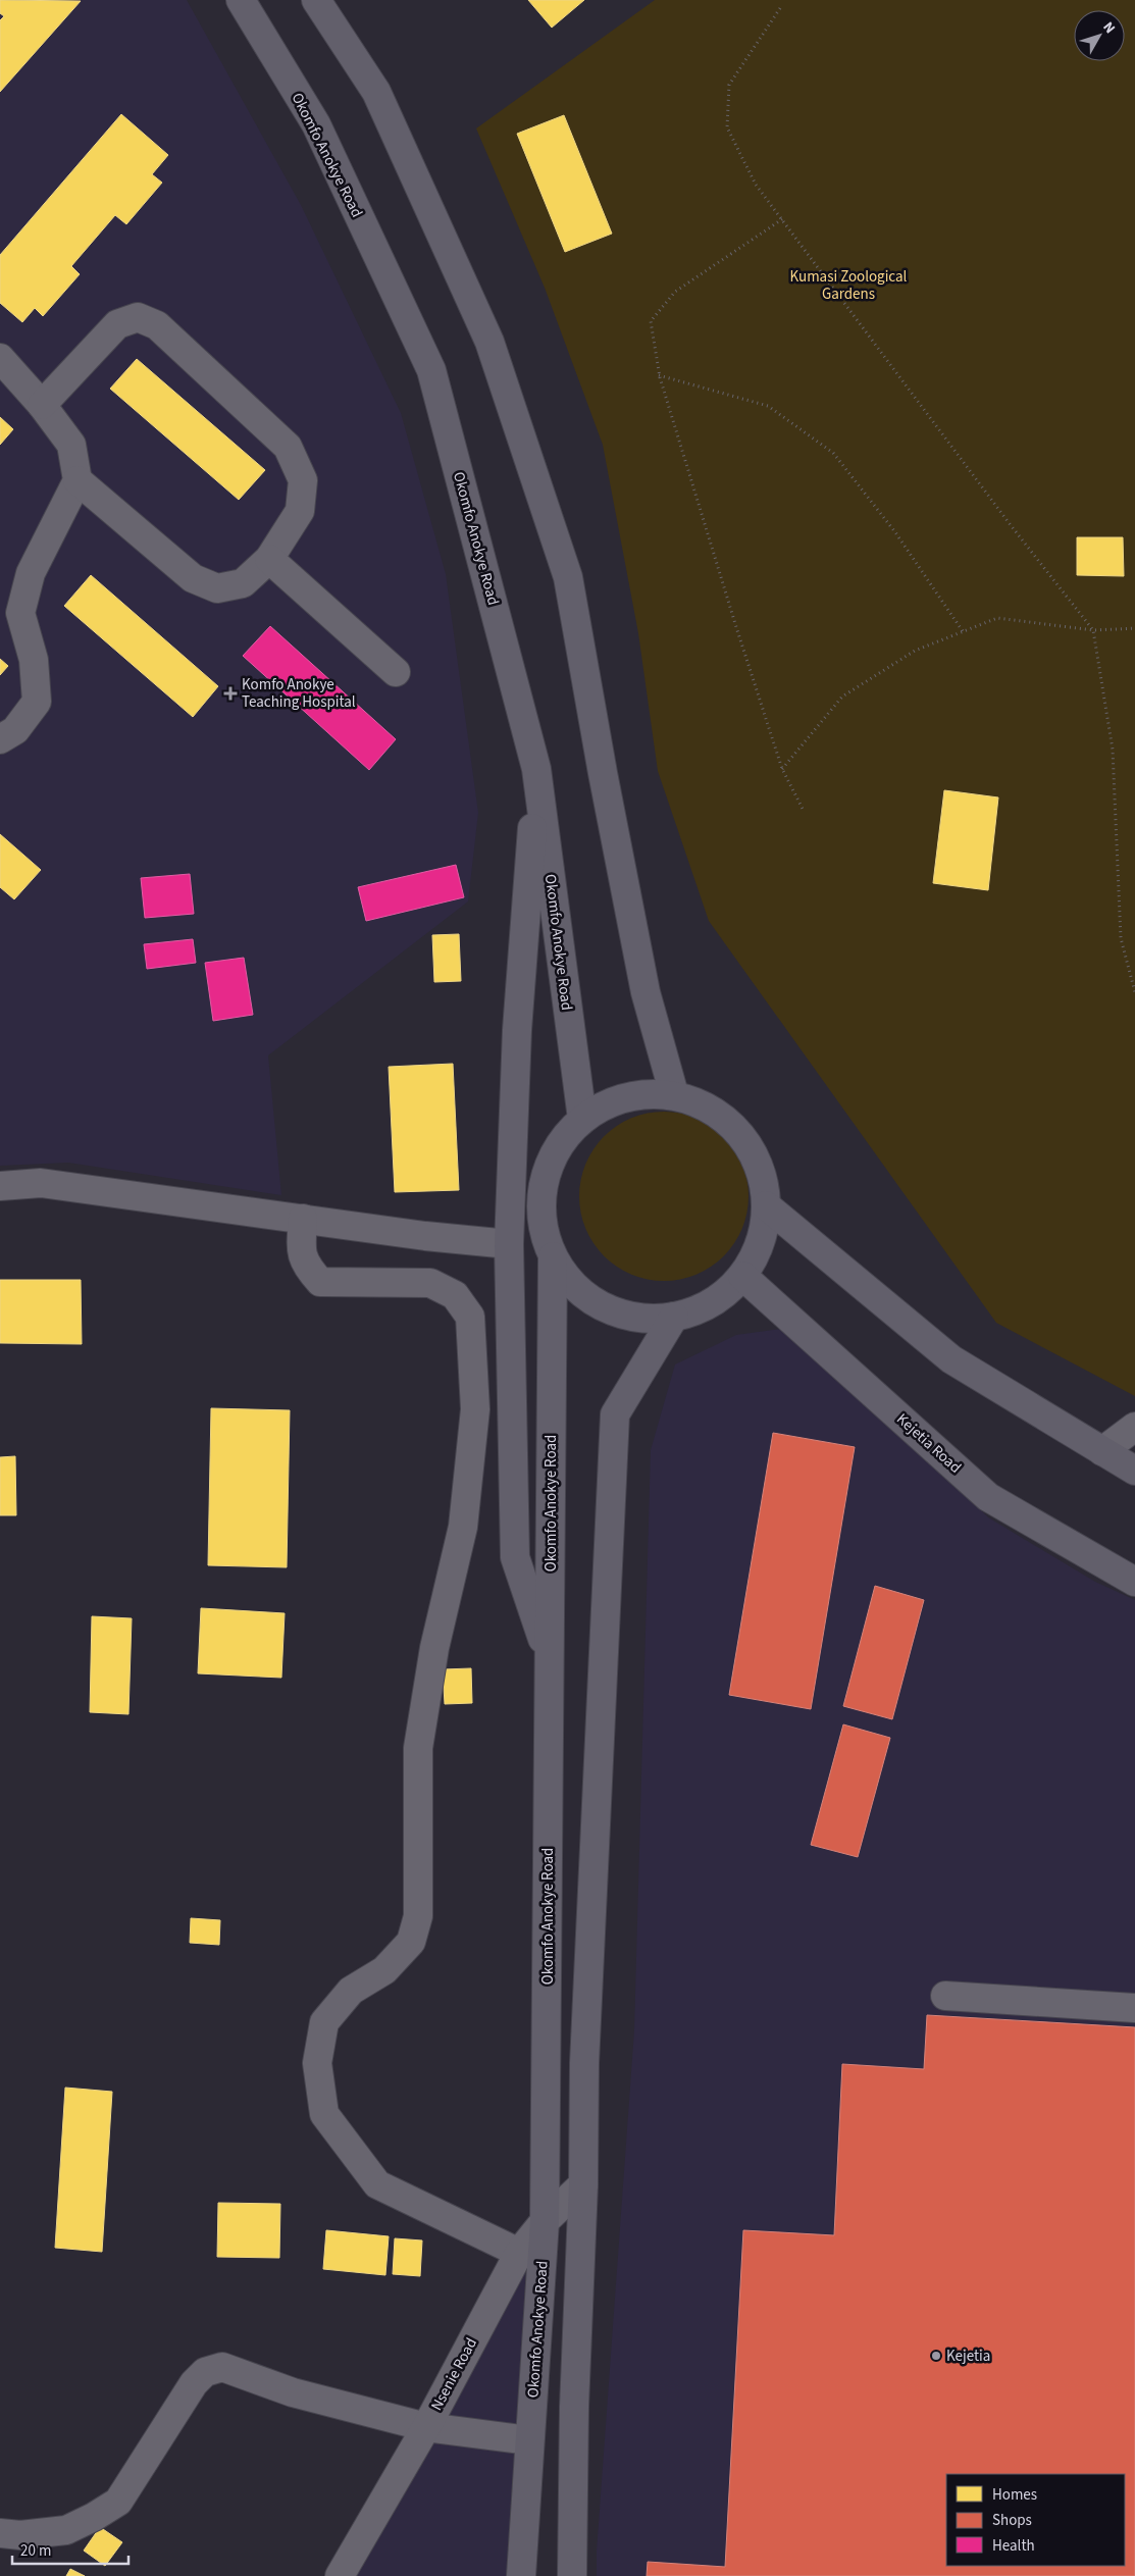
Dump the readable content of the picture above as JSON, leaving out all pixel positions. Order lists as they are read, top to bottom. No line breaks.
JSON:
{"streets":{"main road":["Okomfo Anokye Road","Kejetia Road"],"street":["Nsenie Road"]},"crossings":[["Okomfo Anokye Road","Nsenie Road"]],"parks":["Kumasi Zoological Gardens"],"places":{"health":["Komfo Anokye Teaching Hospital"],"other":["Kejetia"]},"legend":["Homes","Shops","Health"],"scale_bar":"20 m","north":"top right"}
